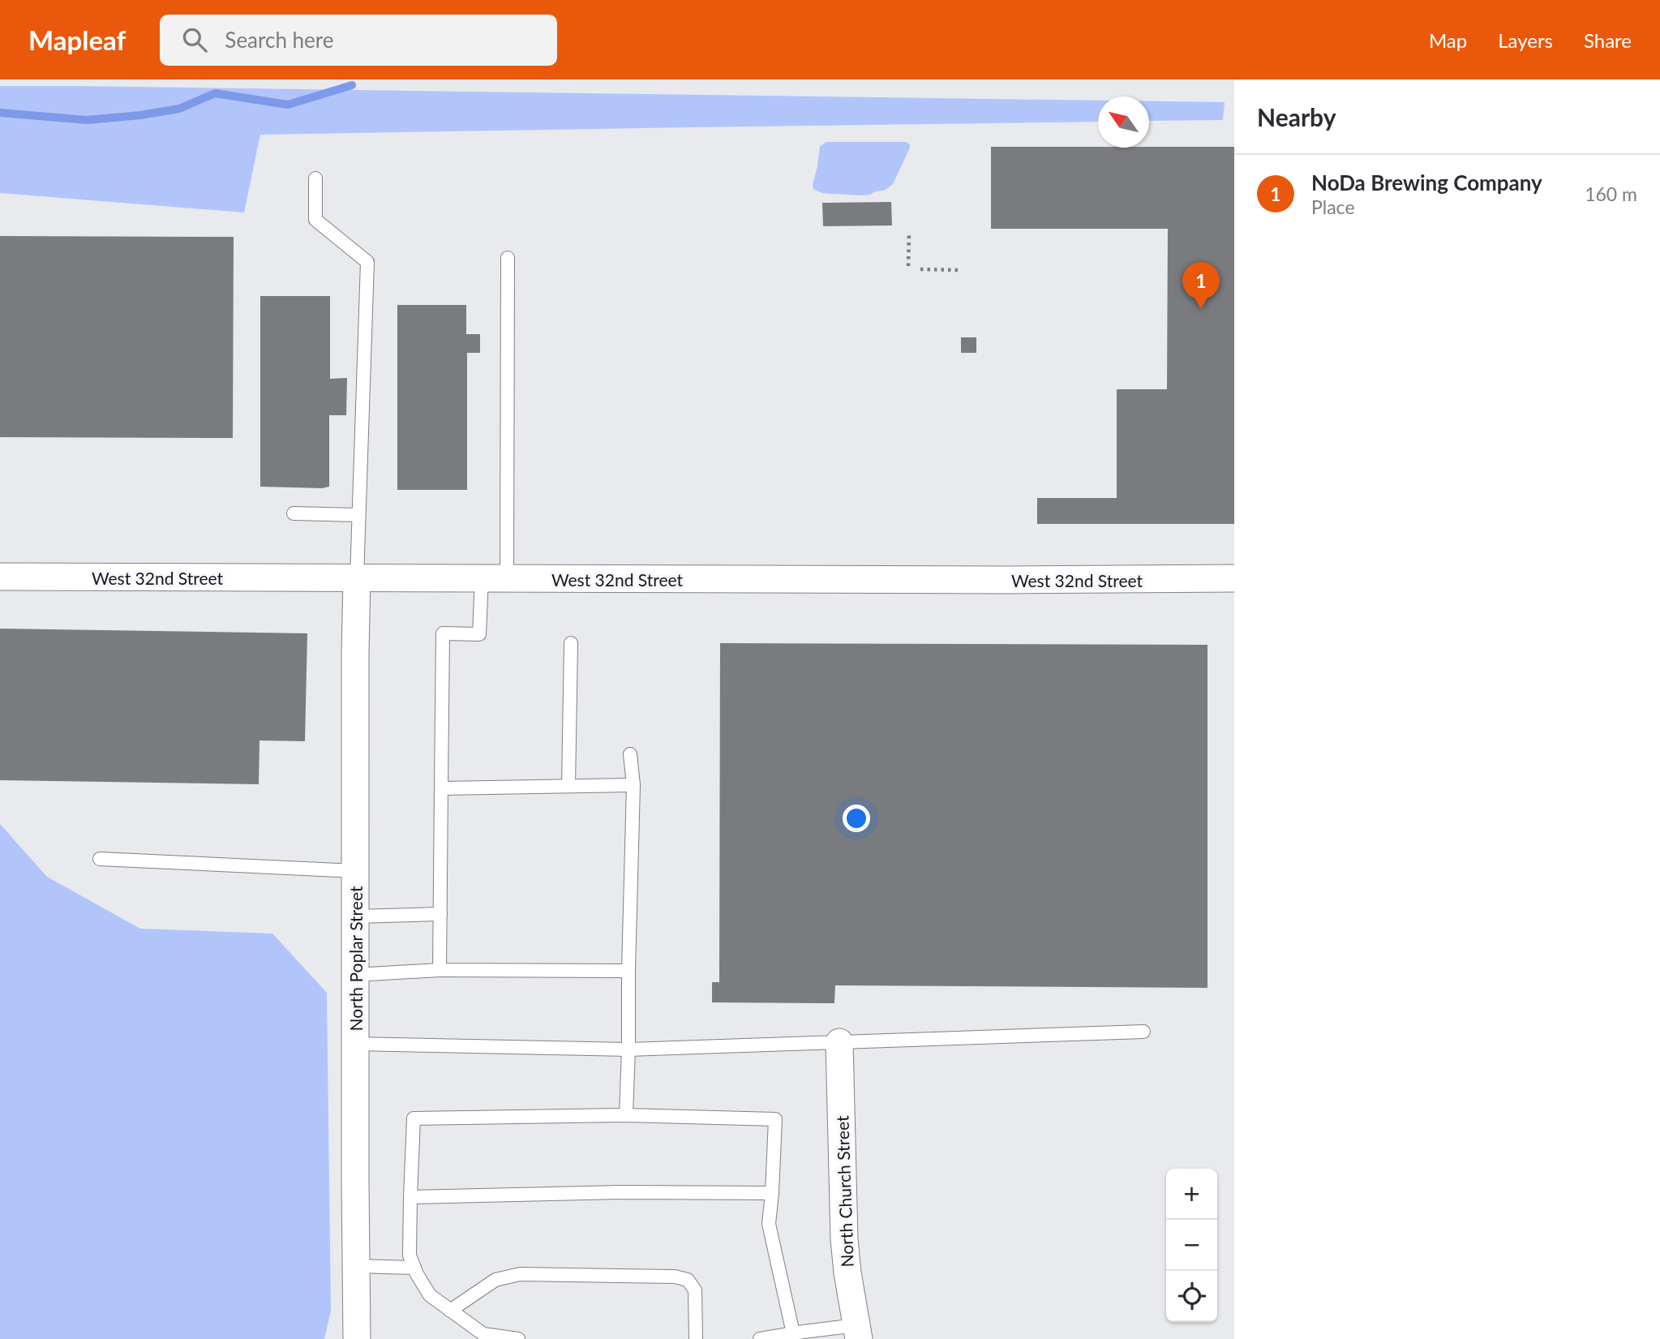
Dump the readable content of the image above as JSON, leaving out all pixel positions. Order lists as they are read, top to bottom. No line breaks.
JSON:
{"streets":{"street":["West 32nd Street","North Poplar Street","North Church Street"]},"crossings":[["West 32nd Street","North Poplar Street"]],"north":"top left","page":{"header":"Mapleaf","search":"Search here","nav":["Map","Layers","Share"],"heading":"Nearby","list":[{"mark":"1","name":"NoDa Brewing Company","note":"Place","value":"160 m"}],"pins":"1","map_buttons":["+","−"]}}
